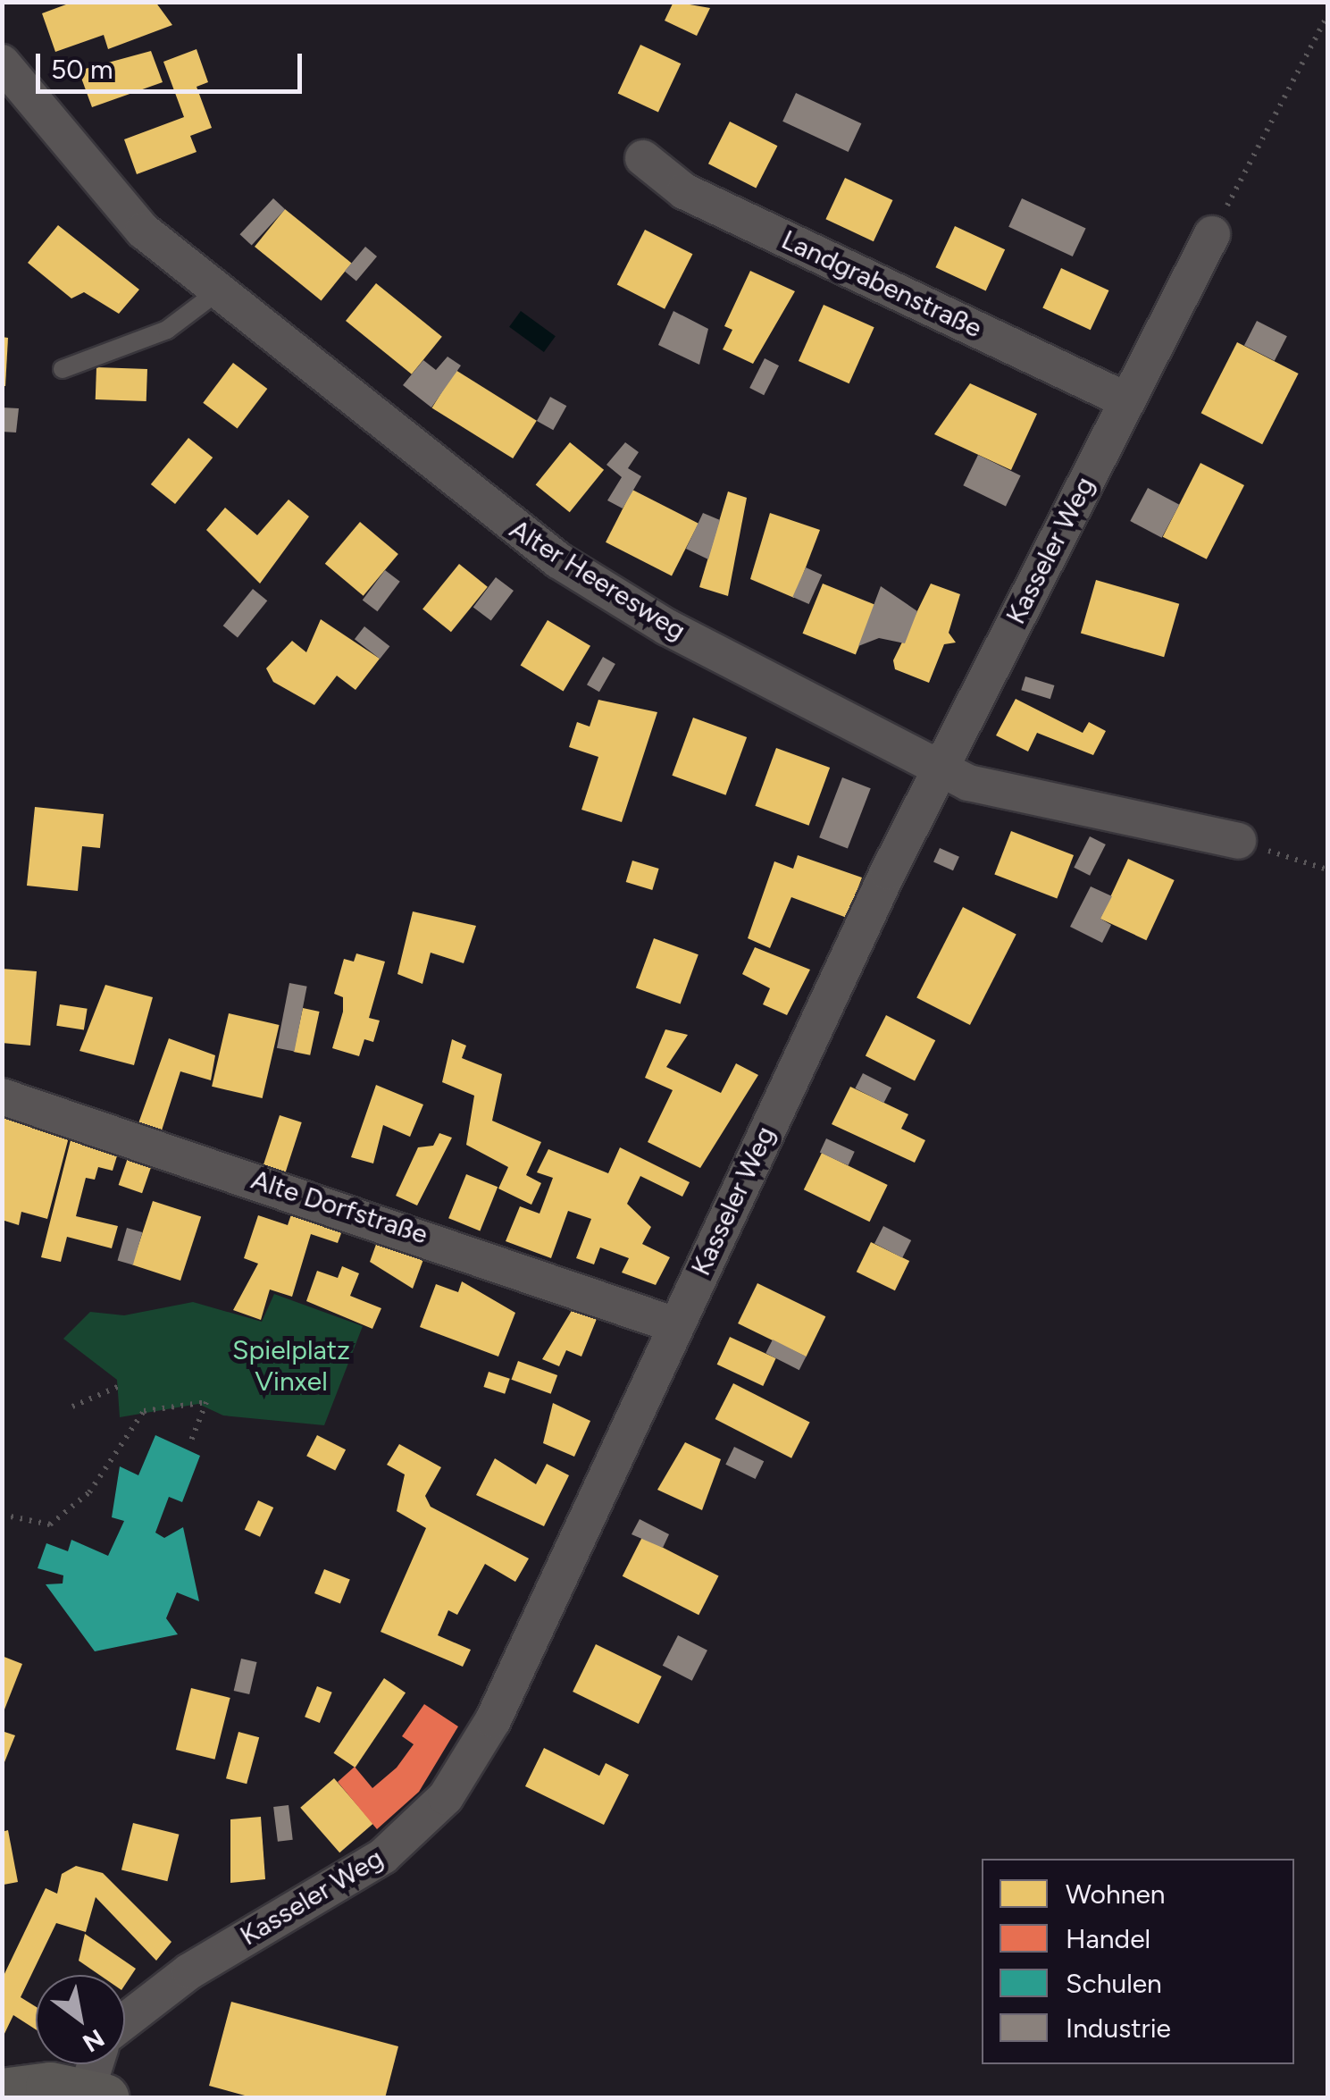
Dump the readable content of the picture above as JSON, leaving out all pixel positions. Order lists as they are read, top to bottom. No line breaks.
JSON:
{"streets":{"street":["Landgrabenstraße","Kasseler Weg","Alter Heeresweg","Alte Dorfstraße"]},"crossings":[["Landgrabenstraße","Kasseler Weg"],["Kasseler Weg","Alter Heeresweg"],["Kasseler Weg","Alte Dorfstraße"]],"parks":["Spielplatz Vinxel"],"legend":["Wohnen","Handel","Schulen","Industrie"],"scale_bar":"50 m","north":"bottom right"}
